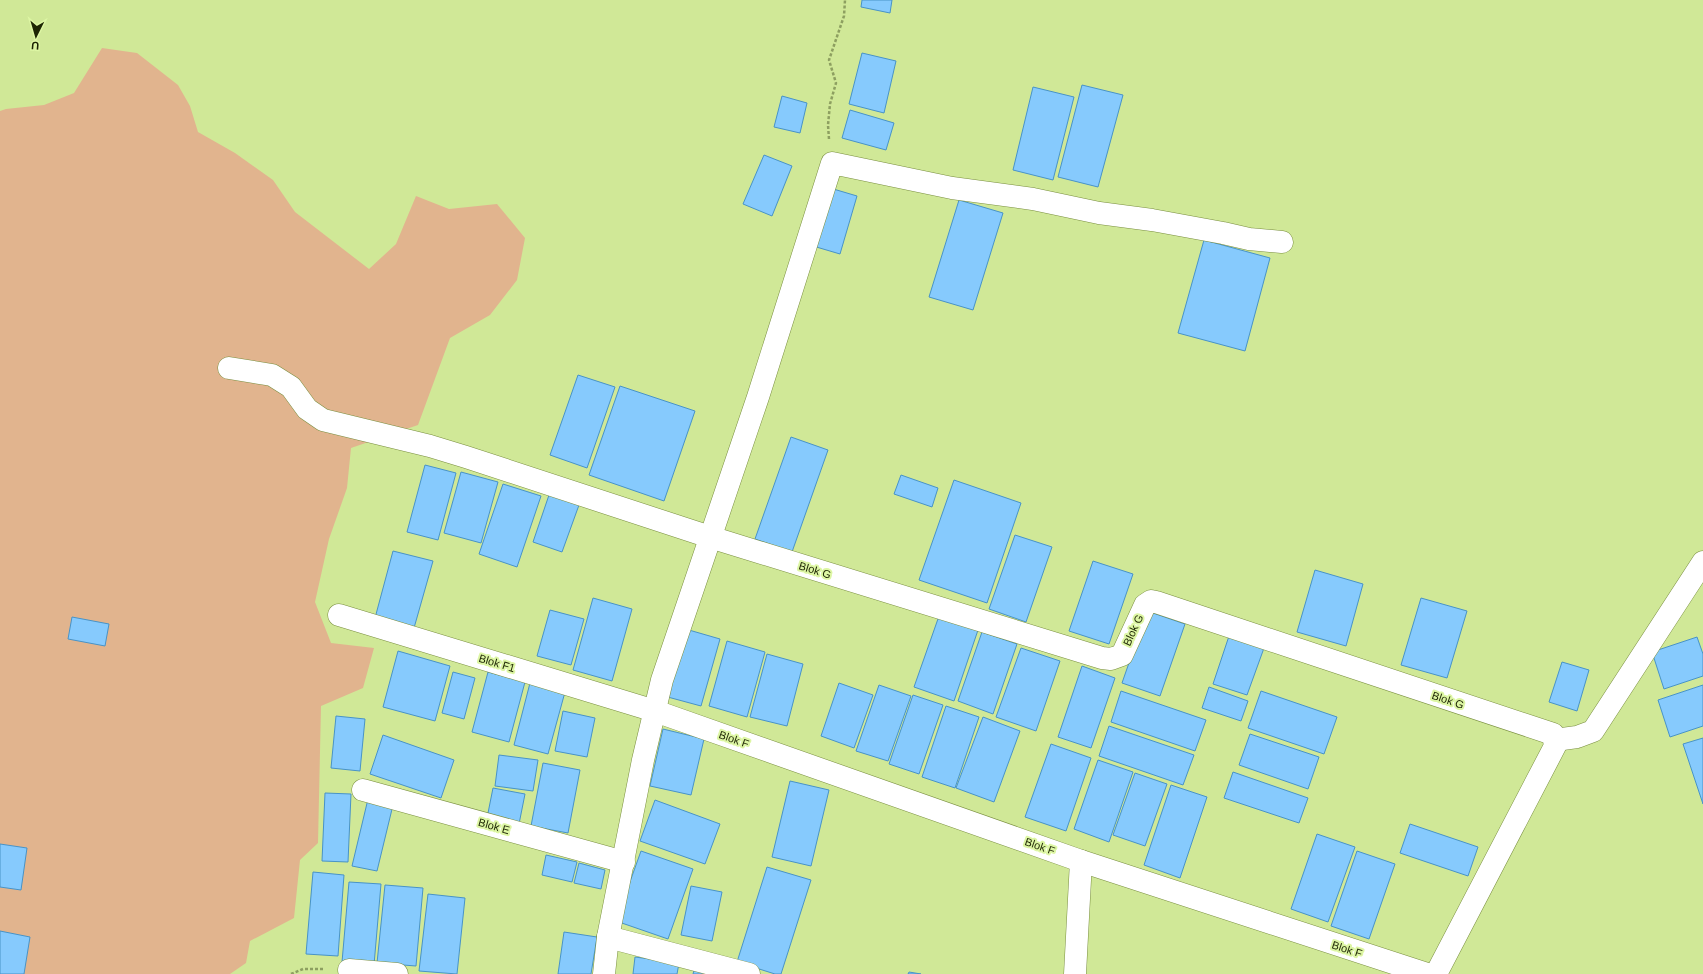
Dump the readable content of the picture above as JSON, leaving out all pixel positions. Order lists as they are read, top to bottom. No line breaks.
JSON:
{"streets":{"street":["Blok G","Blok F1","Blok F","Blok E"]},"crossings":[["Blok F1","Blok F"]],"north":"bottom"}
